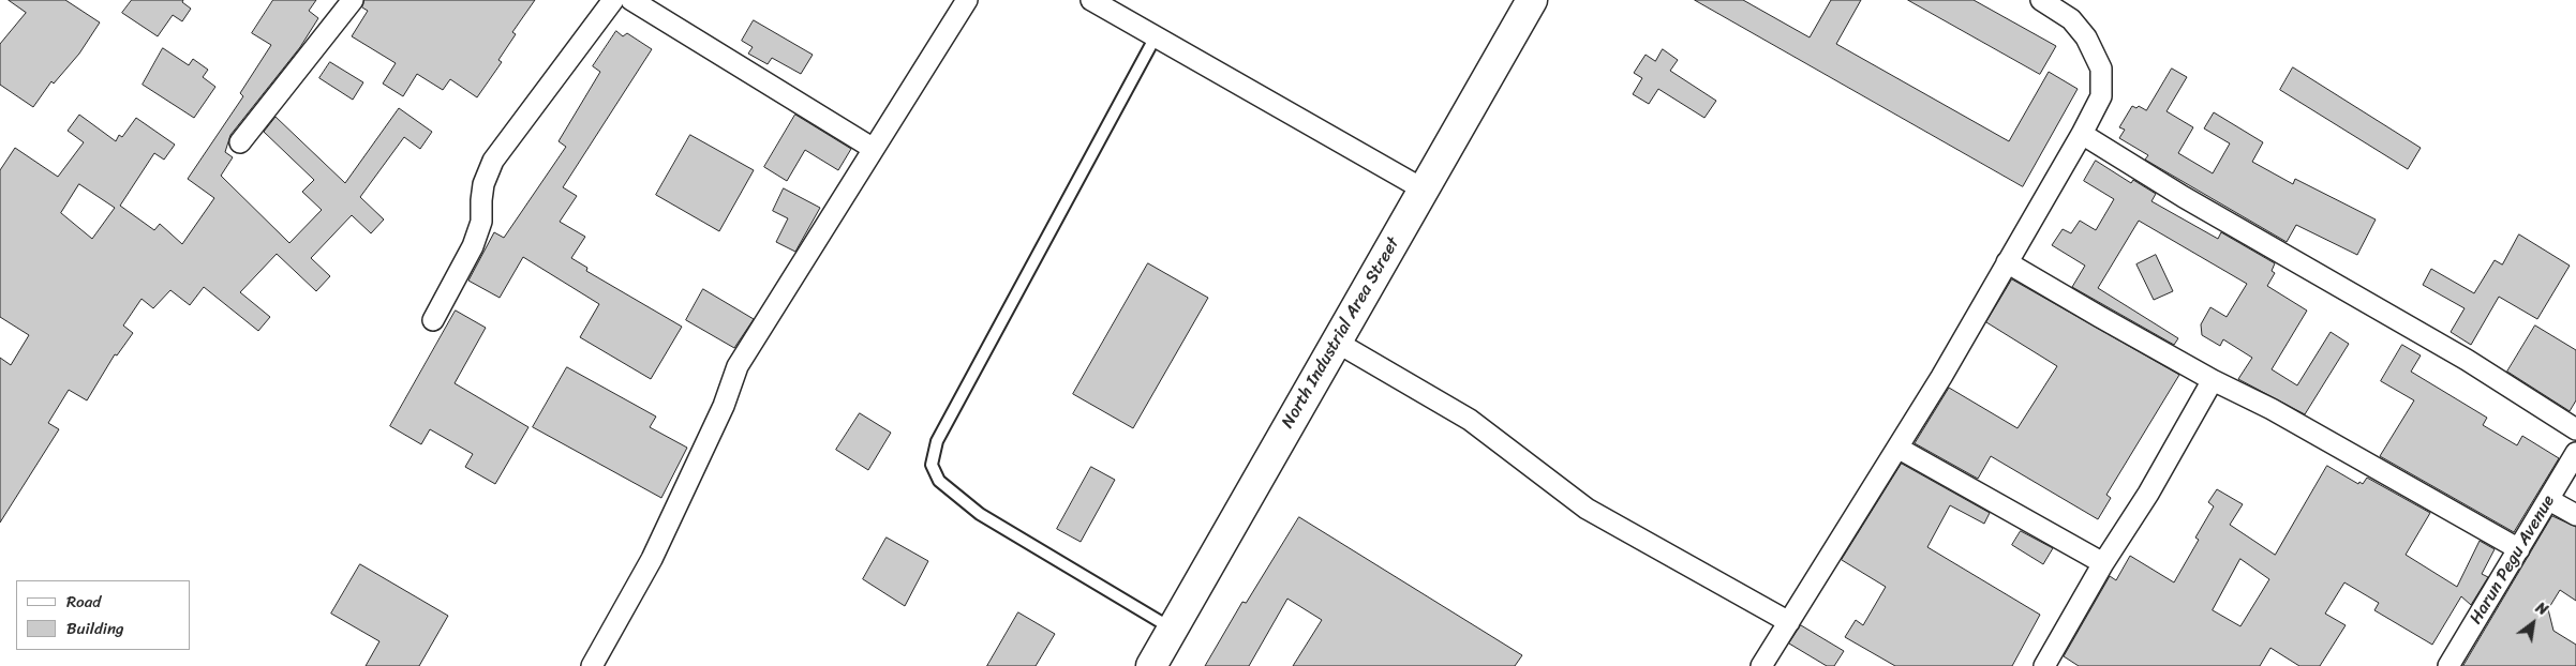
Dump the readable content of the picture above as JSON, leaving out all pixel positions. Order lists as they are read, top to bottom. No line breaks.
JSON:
{"streets":{"main road":["North Industrial Area Street"],"street":["Harun Pegu Avenue"]},"legend":["Road","Building"],"north":"top right"}
